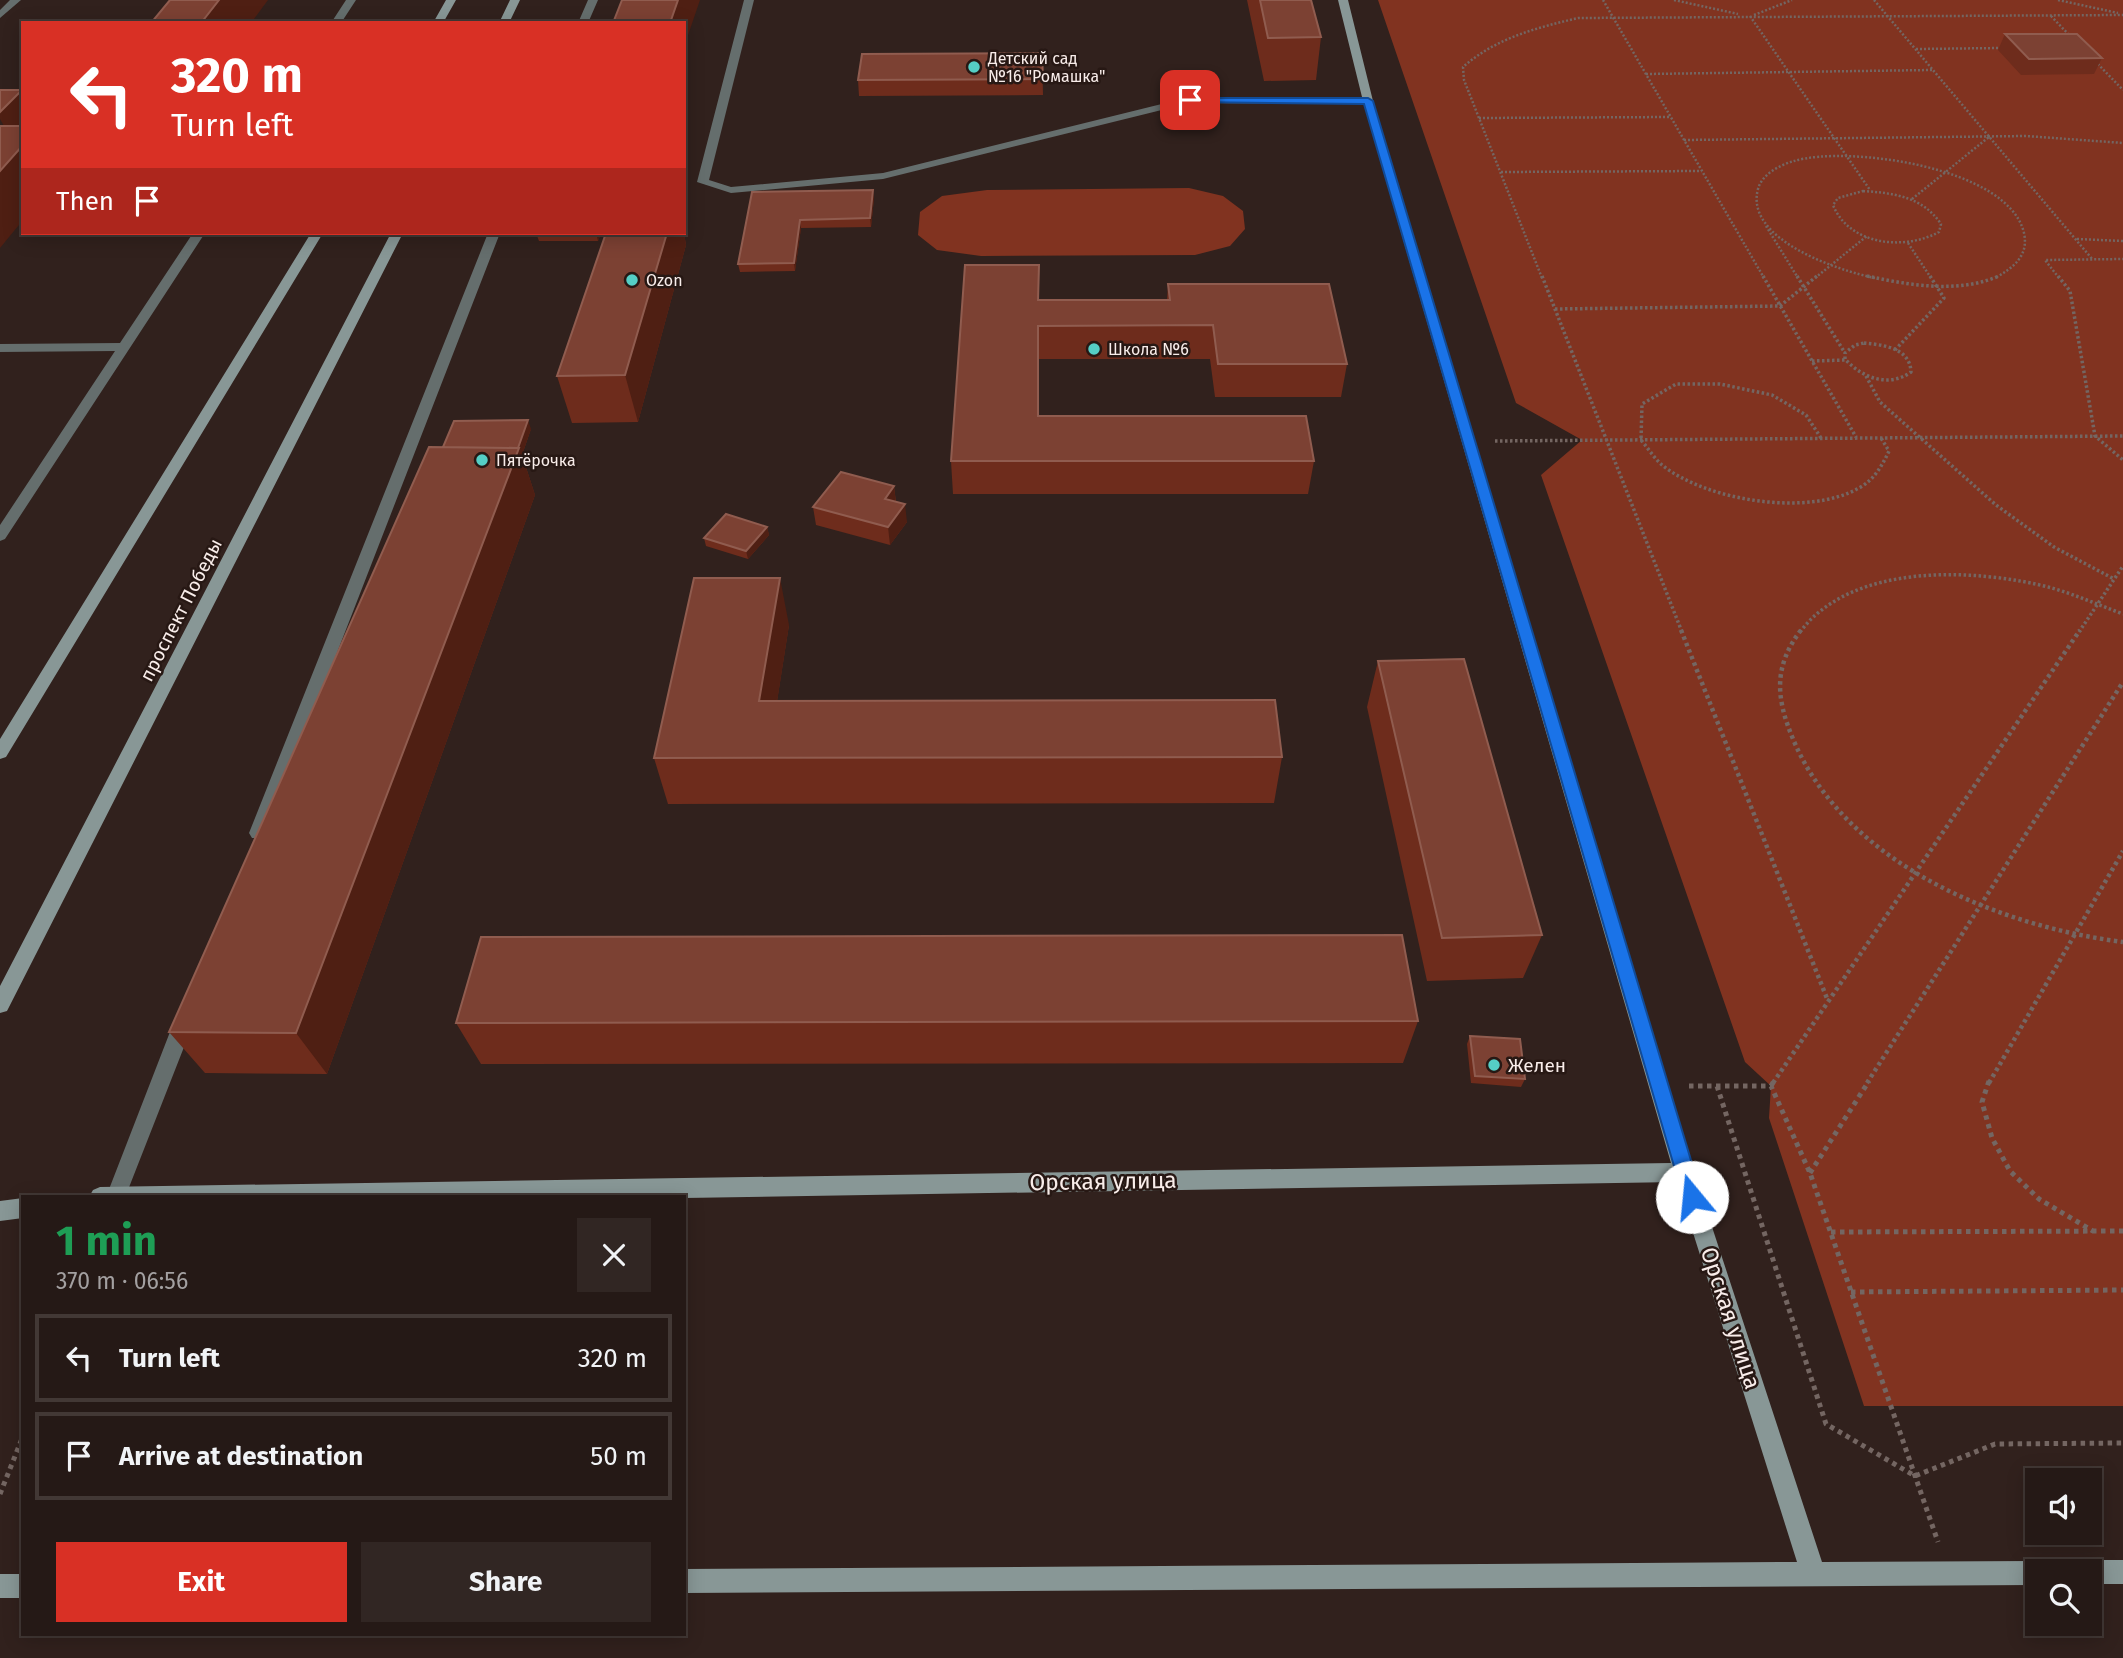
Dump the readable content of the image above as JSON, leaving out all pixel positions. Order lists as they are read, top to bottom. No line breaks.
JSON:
{"streets":{"street":["проспект Победы","Орская улица"]},"places":["Детский сад №16 \"Ромашка\"","Ozon","Школа №6","Пятёрочка","Желен"],"page":{"turn":["320 m","Turn left"],"then":"Then","heading":["1 min","370 m · 06:56"],"list":[{"name":"Turn left","value":"320 m"},{"name":"Arrive at destination","value":"50 m"}],"buttons":["Exit","Share"]}}
